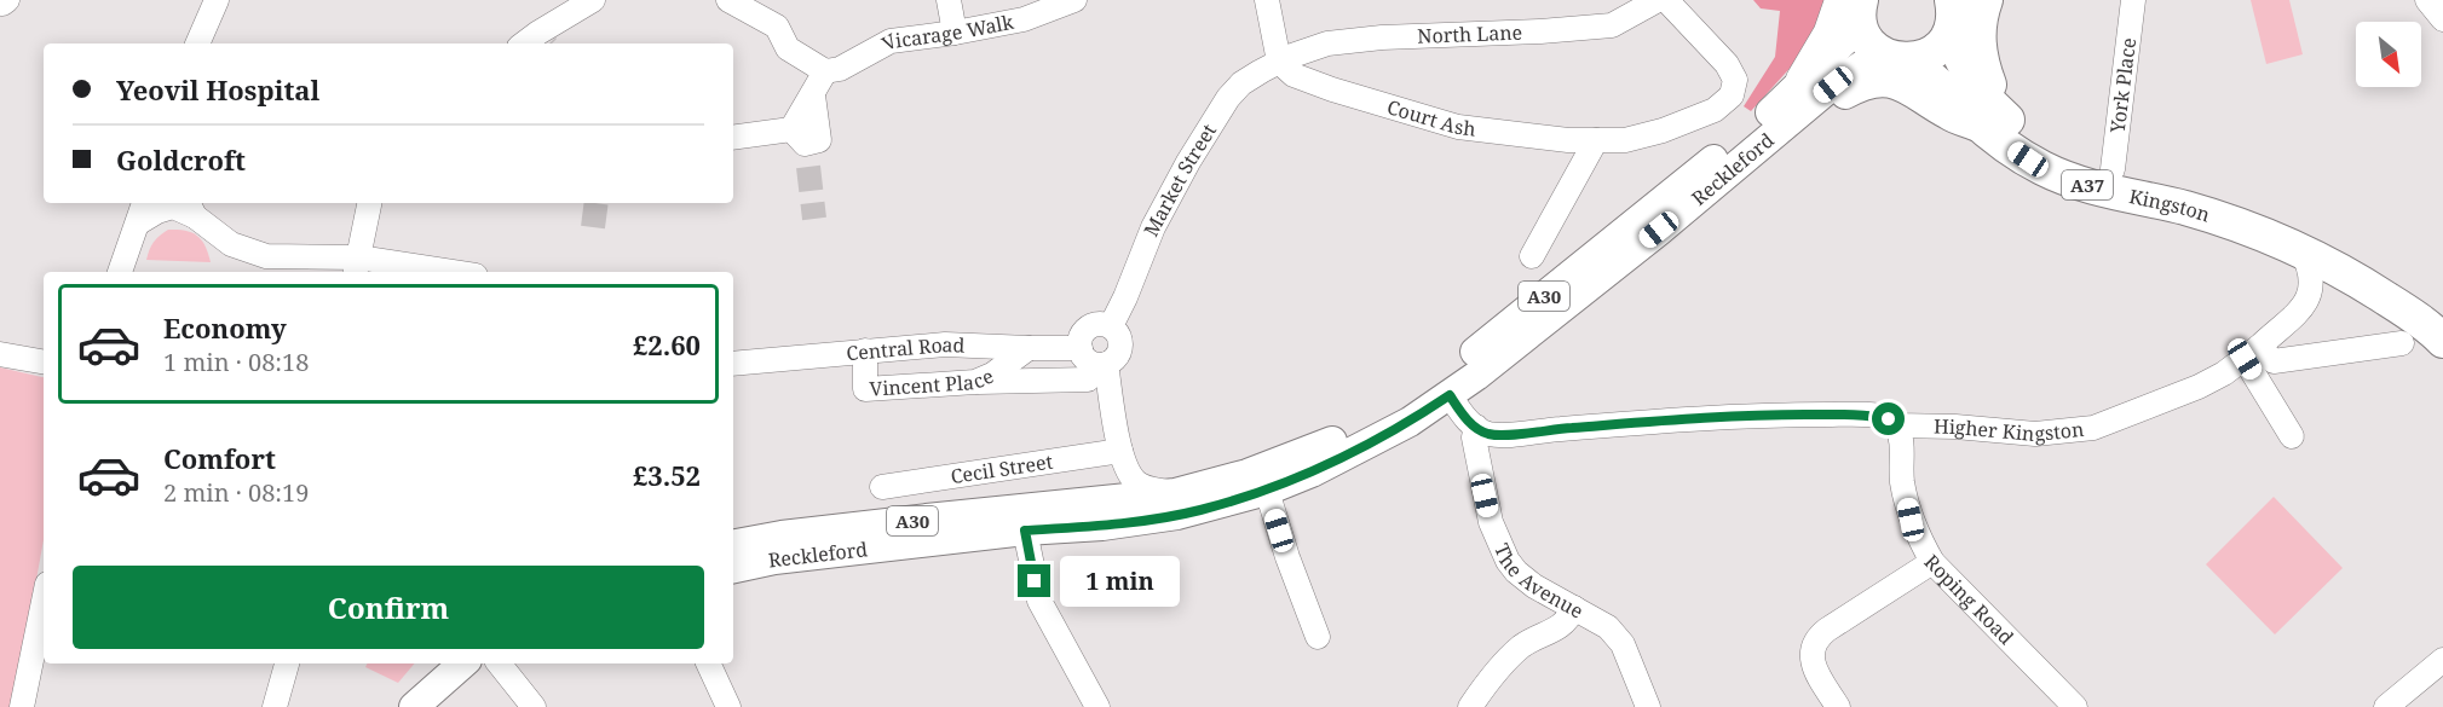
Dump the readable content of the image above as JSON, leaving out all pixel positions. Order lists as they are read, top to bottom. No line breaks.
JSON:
{"streets":{"highway":["A37","Kingston"],"main road":["Reckleford","A30"],"street":["North Lane","Vicarage Walk","York Place","Court Ash","Market Street","Central Road","Vincent Place","Higher Kingston","Cecil Street","The Avenue","Roping Road"]},"crossings":[["North Lane","Court Ash"],["North Lane","Market Street"],["York Place","Kingston"],["Court Ash","Market Street"],["Reckleford","Kingston"],["Market Street","Central Road"],["Kingston","Higher Kingston"],["Central Road","Vincent Place"],["Higher Kingston","The Avenue"],["Higher Kingston","Roping Road"]],"north":"bottom right","page":{"banner":["Yeovil Hospital","Goldcroft"],"list":[{"name":"Economy","note":"1 min · 08:18","value":"£2.60"},{"name":"Comfort","note":"2 min · 08:19","value":"£3.52"}],"buttons":"Confirm","bubble":"1 min"}}
